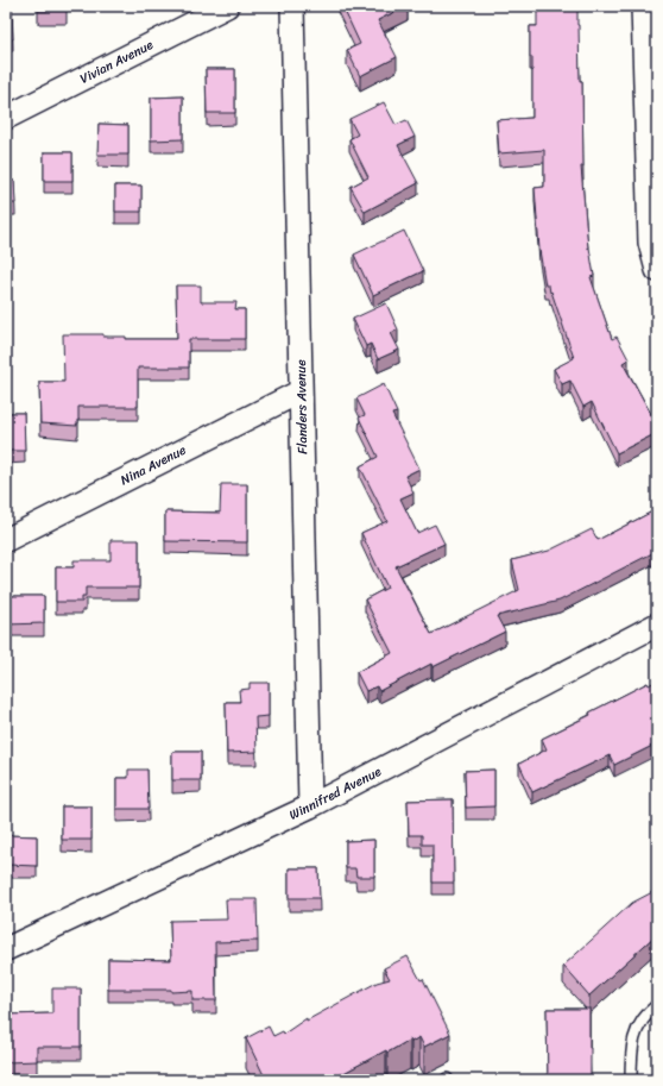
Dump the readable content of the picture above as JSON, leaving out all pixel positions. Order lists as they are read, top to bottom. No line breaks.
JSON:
{"streets":{"street":["Vivian Avenue","Flanders Avenue","Nina Avenue","Winnifred Avenue"]},"crossings":[["Flanders Avenue","Nina Avenue"],["Flanders Avenue","Winnifred Avenue"]]}
